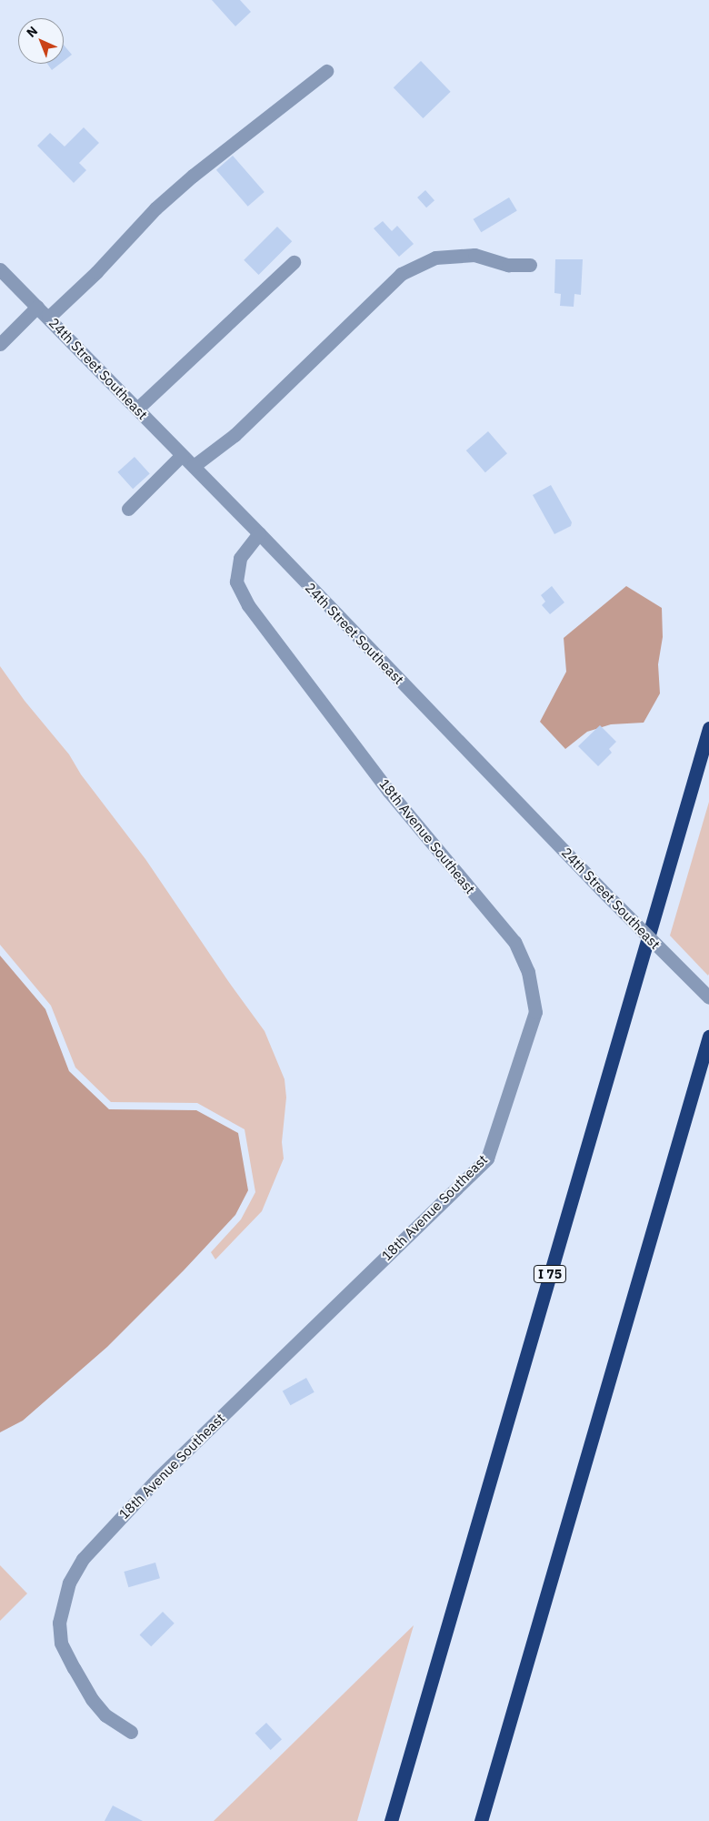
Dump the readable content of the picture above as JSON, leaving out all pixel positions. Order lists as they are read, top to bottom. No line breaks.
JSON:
{"streets":{"highway":["I 75"],"street":["24th Street Southeast","18th Avenue Southeast"]},"crossings":[["24th Street Southeast","18th Avenue Southeast"]],"north":"top left"}
